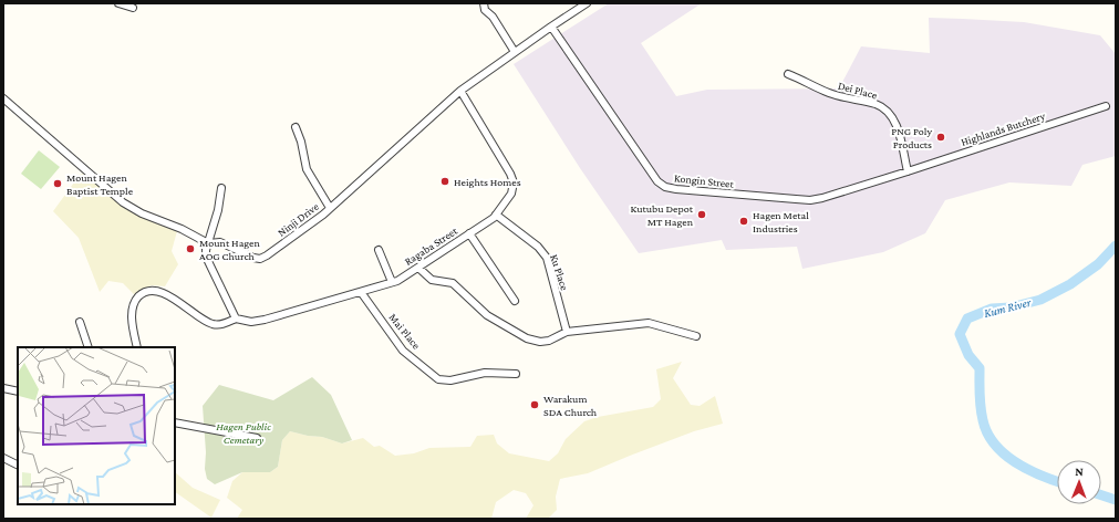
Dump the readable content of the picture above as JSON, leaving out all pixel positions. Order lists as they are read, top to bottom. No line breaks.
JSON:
{"streets":{"street":["Dei Place","Highlands Butchery","Kongin Street","Ninji Drive","Ragaba Street","Ku Place","Mai Place"]},"crossings":[["Dei Place","Highlands Butchery"],["Dei Place","Kongin Street"],["Highlands Butchery","Kongin Street"],["Kongin Street","Ninji Drive"],["Ninji Drive","Ragaba Street"],["Ragaba Street","Ku Place"],["Ragaba Street","Mai Place"]],"water":["Kum River"],"parks":["Hagen Public Cemetary"],"places":["PNG Poly Products","Heights Homes","Mount Hagen Baptist Temple","Kutubu Depot MT Hagen","Hagen Metal Industries","Mount Hagen AOG Church","Warakum SDA Church"],"north":"top"}
